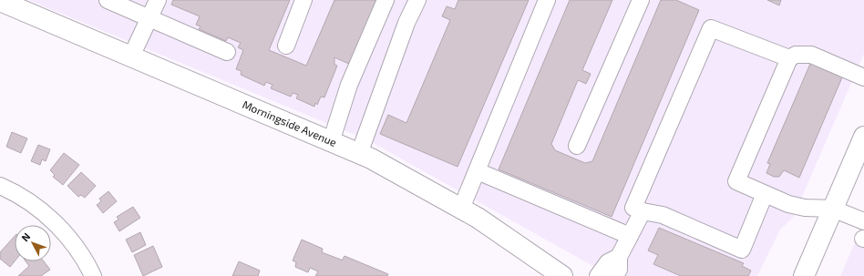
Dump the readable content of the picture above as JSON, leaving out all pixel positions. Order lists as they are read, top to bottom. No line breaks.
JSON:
{"streets":{"main road":["Morningside Avenue"]},"north":"top left"}
